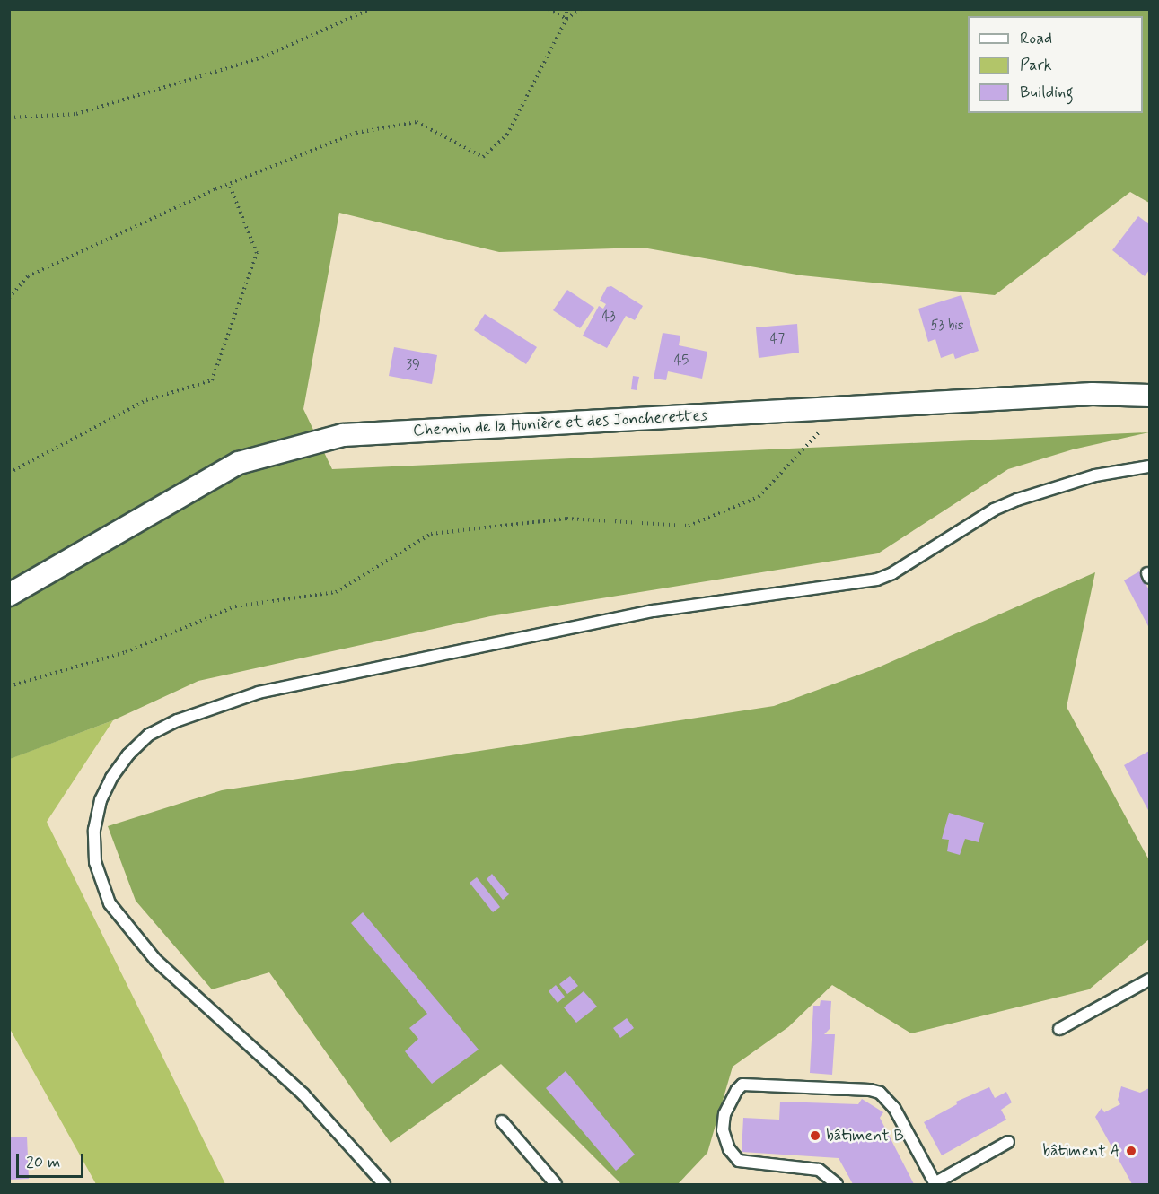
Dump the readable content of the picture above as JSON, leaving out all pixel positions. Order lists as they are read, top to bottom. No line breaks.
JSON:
{"streets":{"street":["Chemin de la Hunière et des Joncherettes"]},"places":["bâtiment B","bâtiment A"],"house_numbers":["43","53 bis","47","45","39"],"legend":["Road","Park","Building"],"scale_bar":"20 m"}
